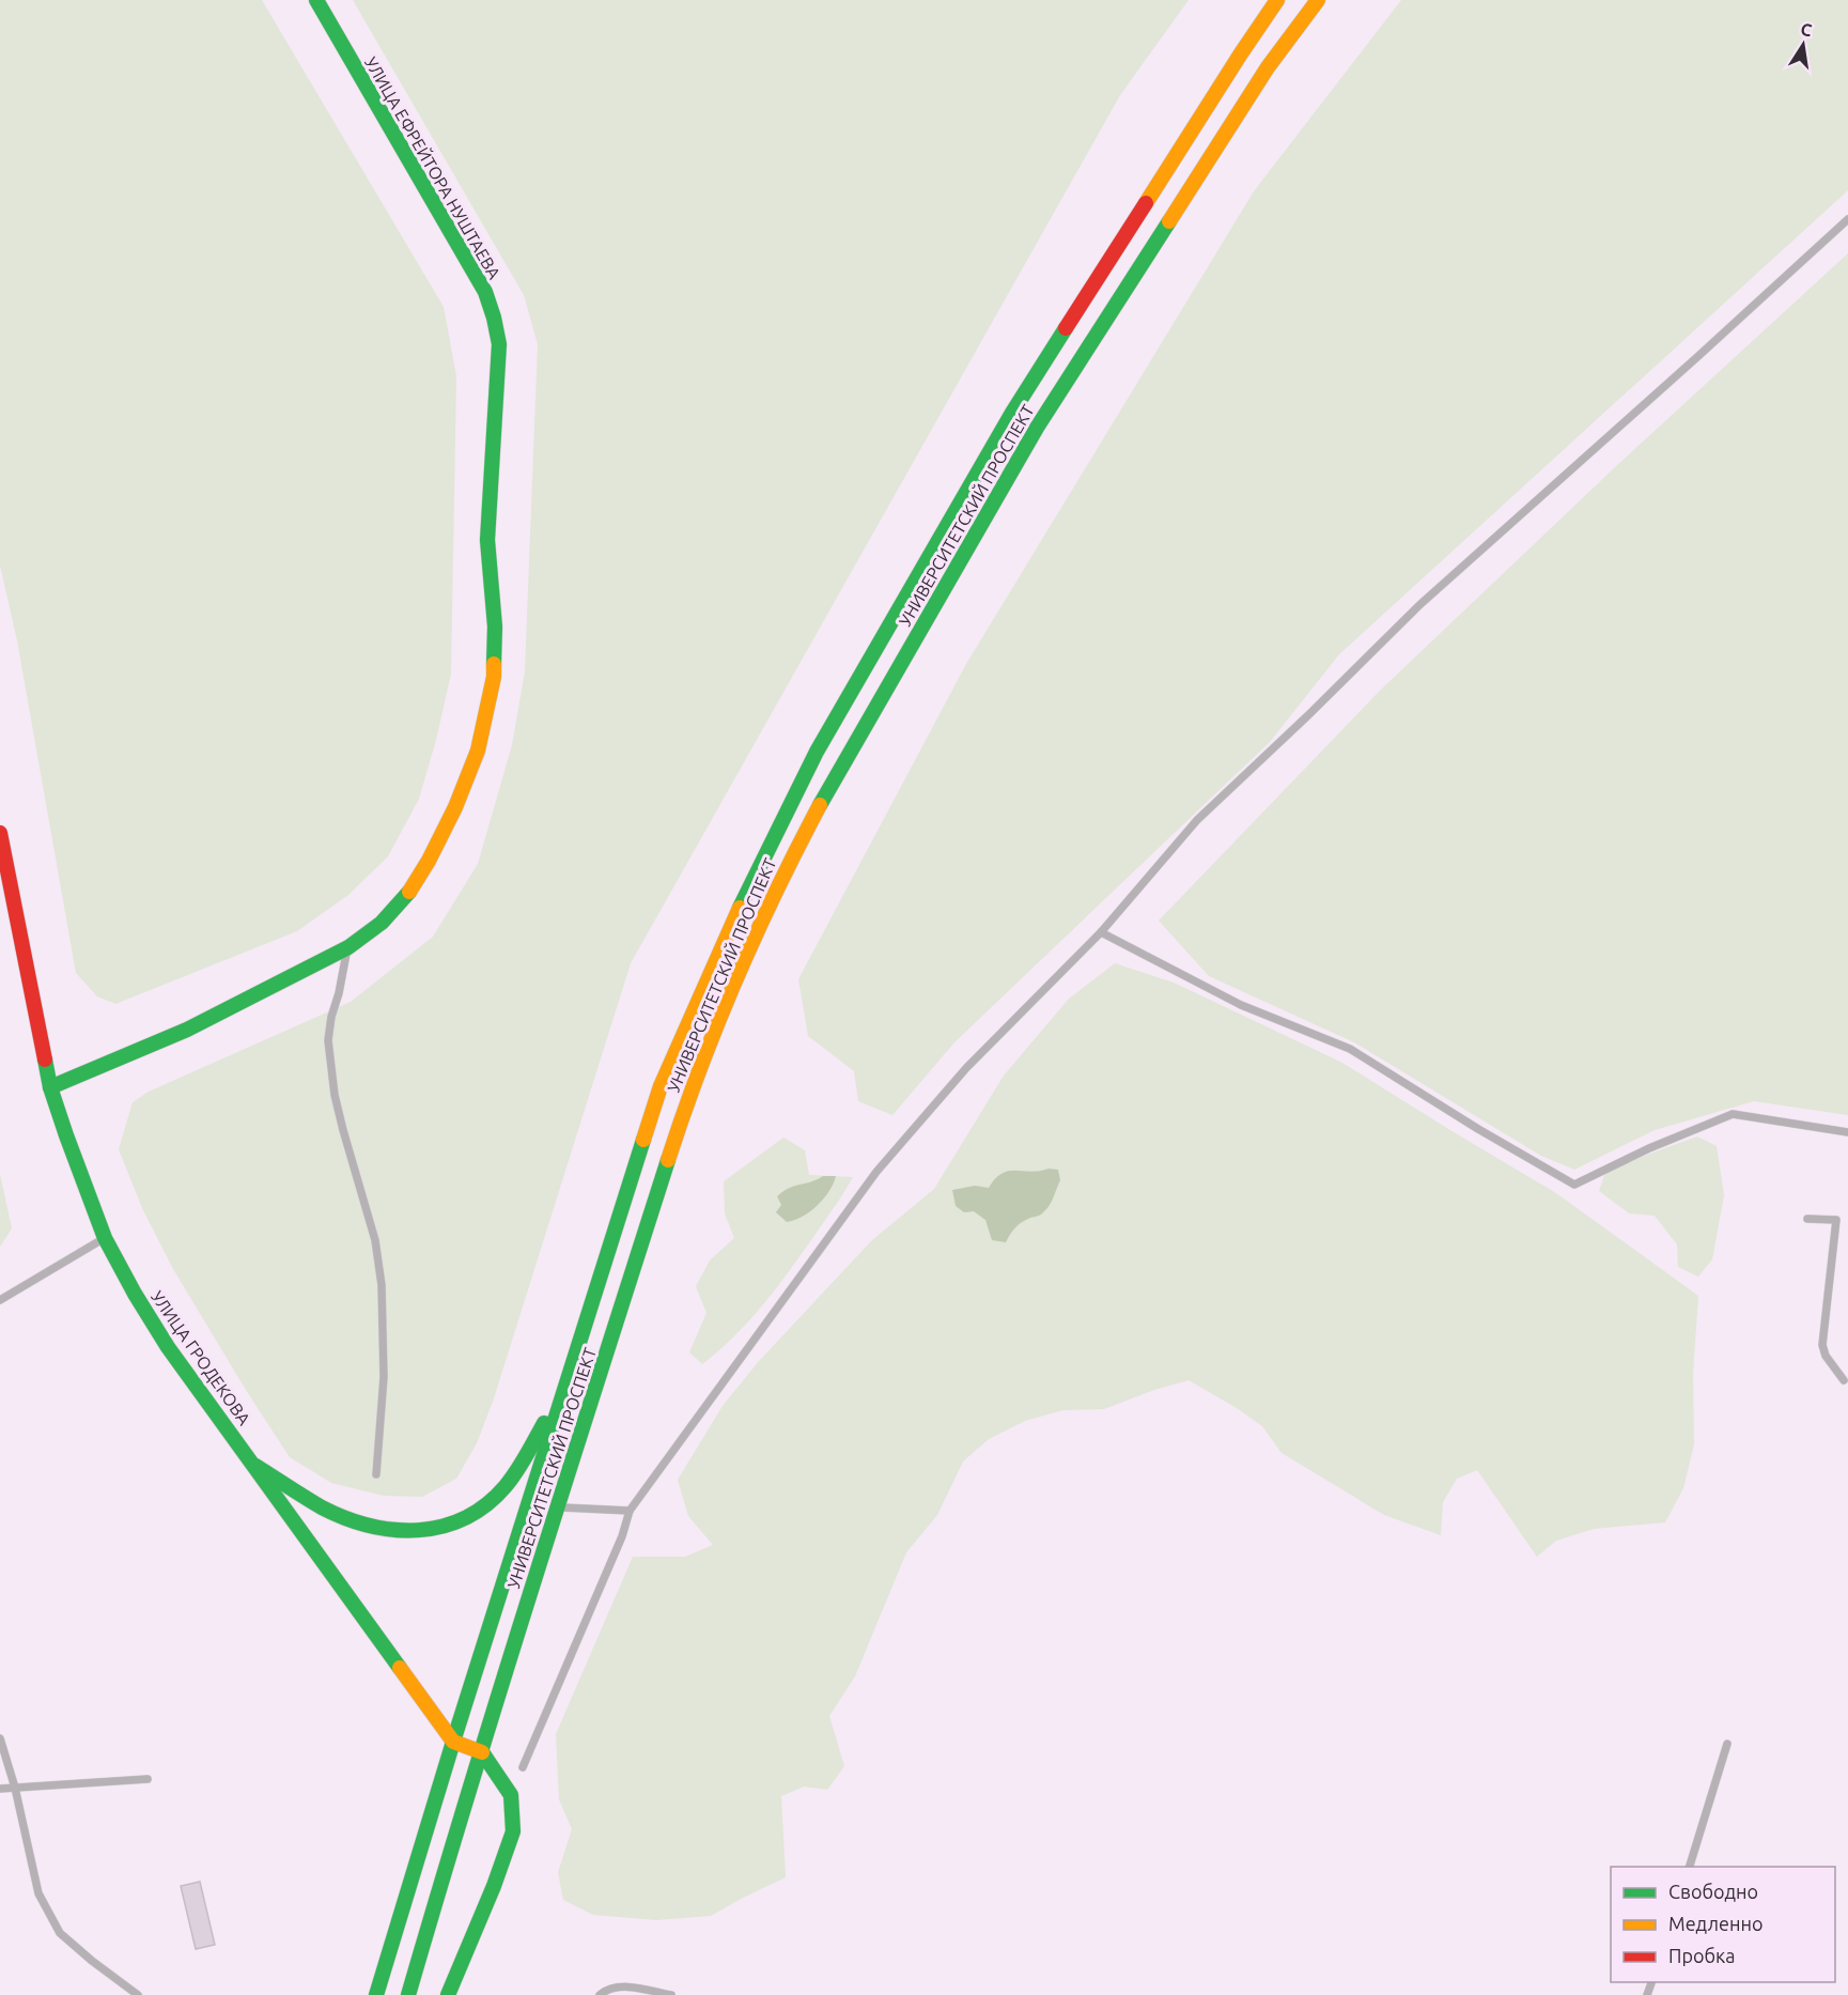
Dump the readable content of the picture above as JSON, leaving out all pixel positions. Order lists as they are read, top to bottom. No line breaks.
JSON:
{"streets":{"main road":["УЛИЦА ЕФРЕЙТОРА НУШТАЕВА","УНИВЕРСИТЕТСКИЙ ПРОСПЕКТ","УЛИЦА ГРОДЕКОВА"]},"crossings":[["УЛИЦА ЕФРЕЙТОРА НУШТАЕВА","УЛИЦА ГРОДЕКОВА"],["УНИВЕРСИТЕТСКИЙ ПРОСПЕКТ","УЛИЦА ГРОДЕКОВА"]],"legend":["Свободно","Медленно","Пробка"],"north":"top"}
